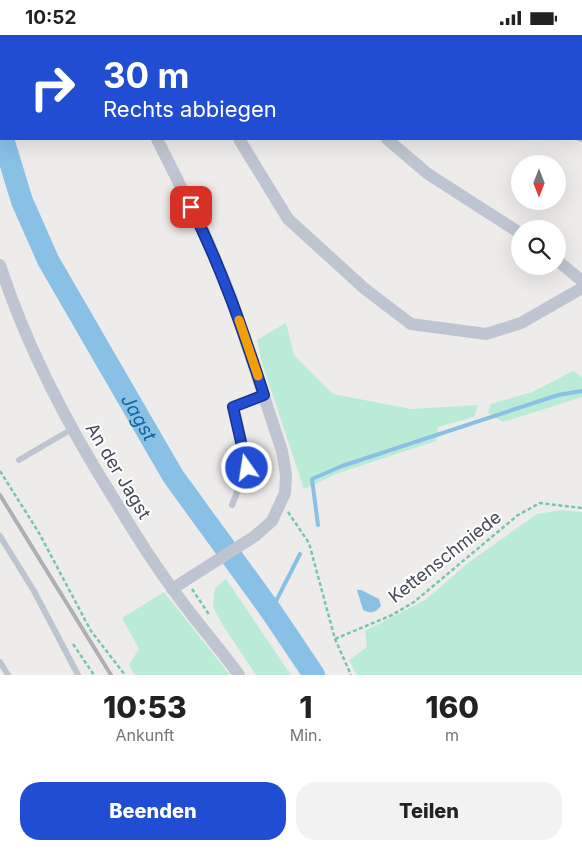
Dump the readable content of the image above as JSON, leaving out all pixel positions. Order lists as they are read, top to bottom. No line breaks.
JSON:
{"streets":{"street":["An der Jagst"],"path":["Kettenschmiede"]},"water":["Jagst"],"north":"bottom","page":{"status":"10:52","turn":["30 m","Rechts abbiegen"],"eta":["10:53","Ankunft","1","Min.","160","m"],"buttons":["Beenden","Teilen"]}}
